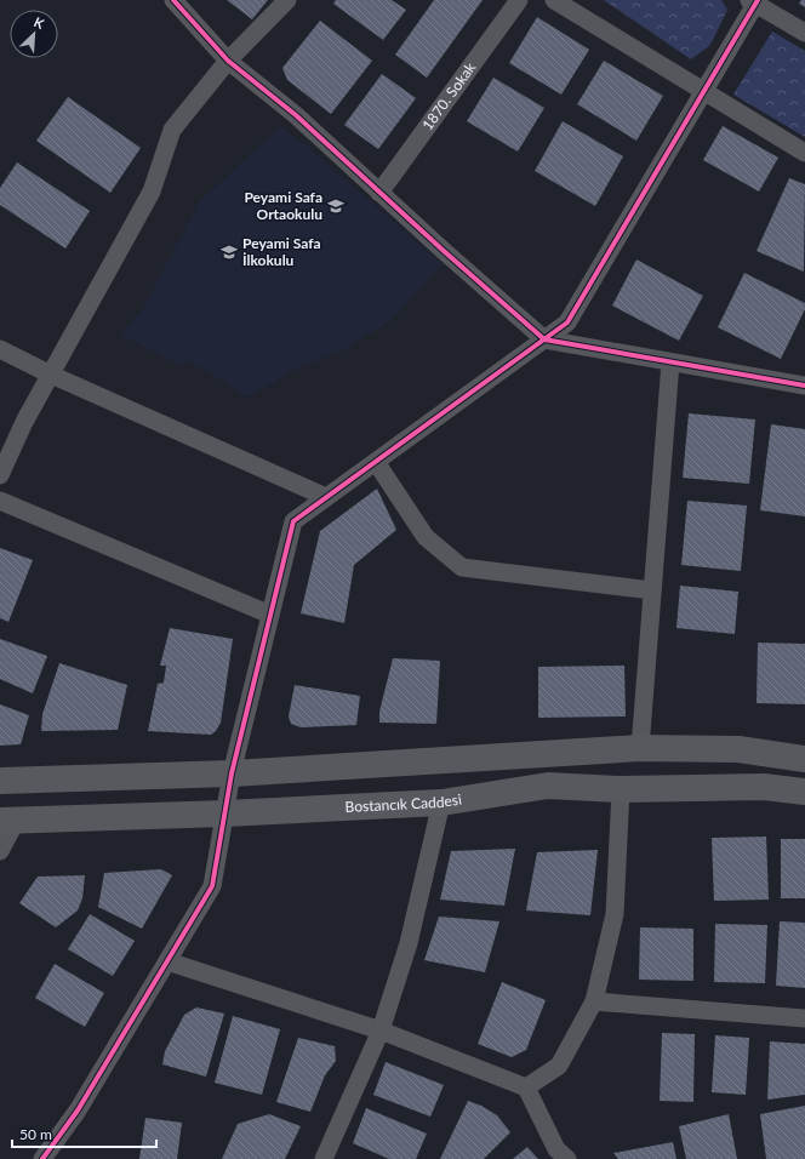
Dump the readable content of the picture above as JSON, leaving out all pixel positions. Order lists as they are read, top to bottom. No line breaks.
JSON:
{"streets":{"main road":["Bostancık Caddesi"],"street":["1870. Sokak"]},"places":{"school or university":["Peyami Safa Ortaokulu","Peyami Safa İlkokulu"]},"scale_bar":"50 m","north":"top right"}
